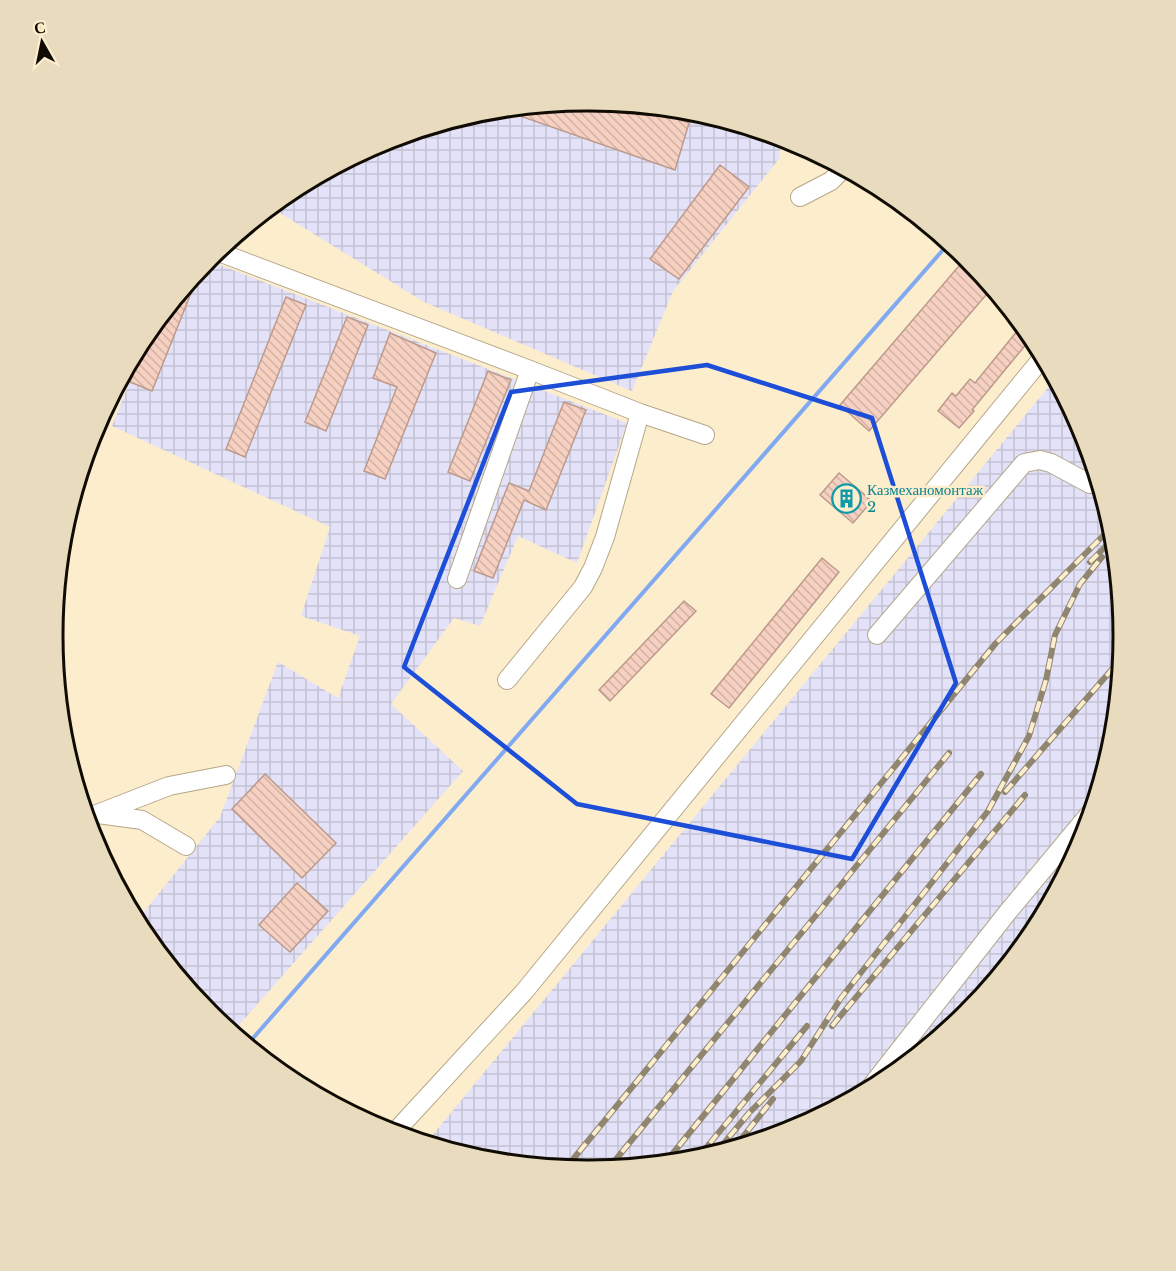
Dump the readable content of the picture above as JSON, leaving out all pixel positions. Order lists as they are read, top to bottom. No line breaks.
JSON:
{"places":{"building":["Казмеханомонтаж 2"]},"north":"top"}
